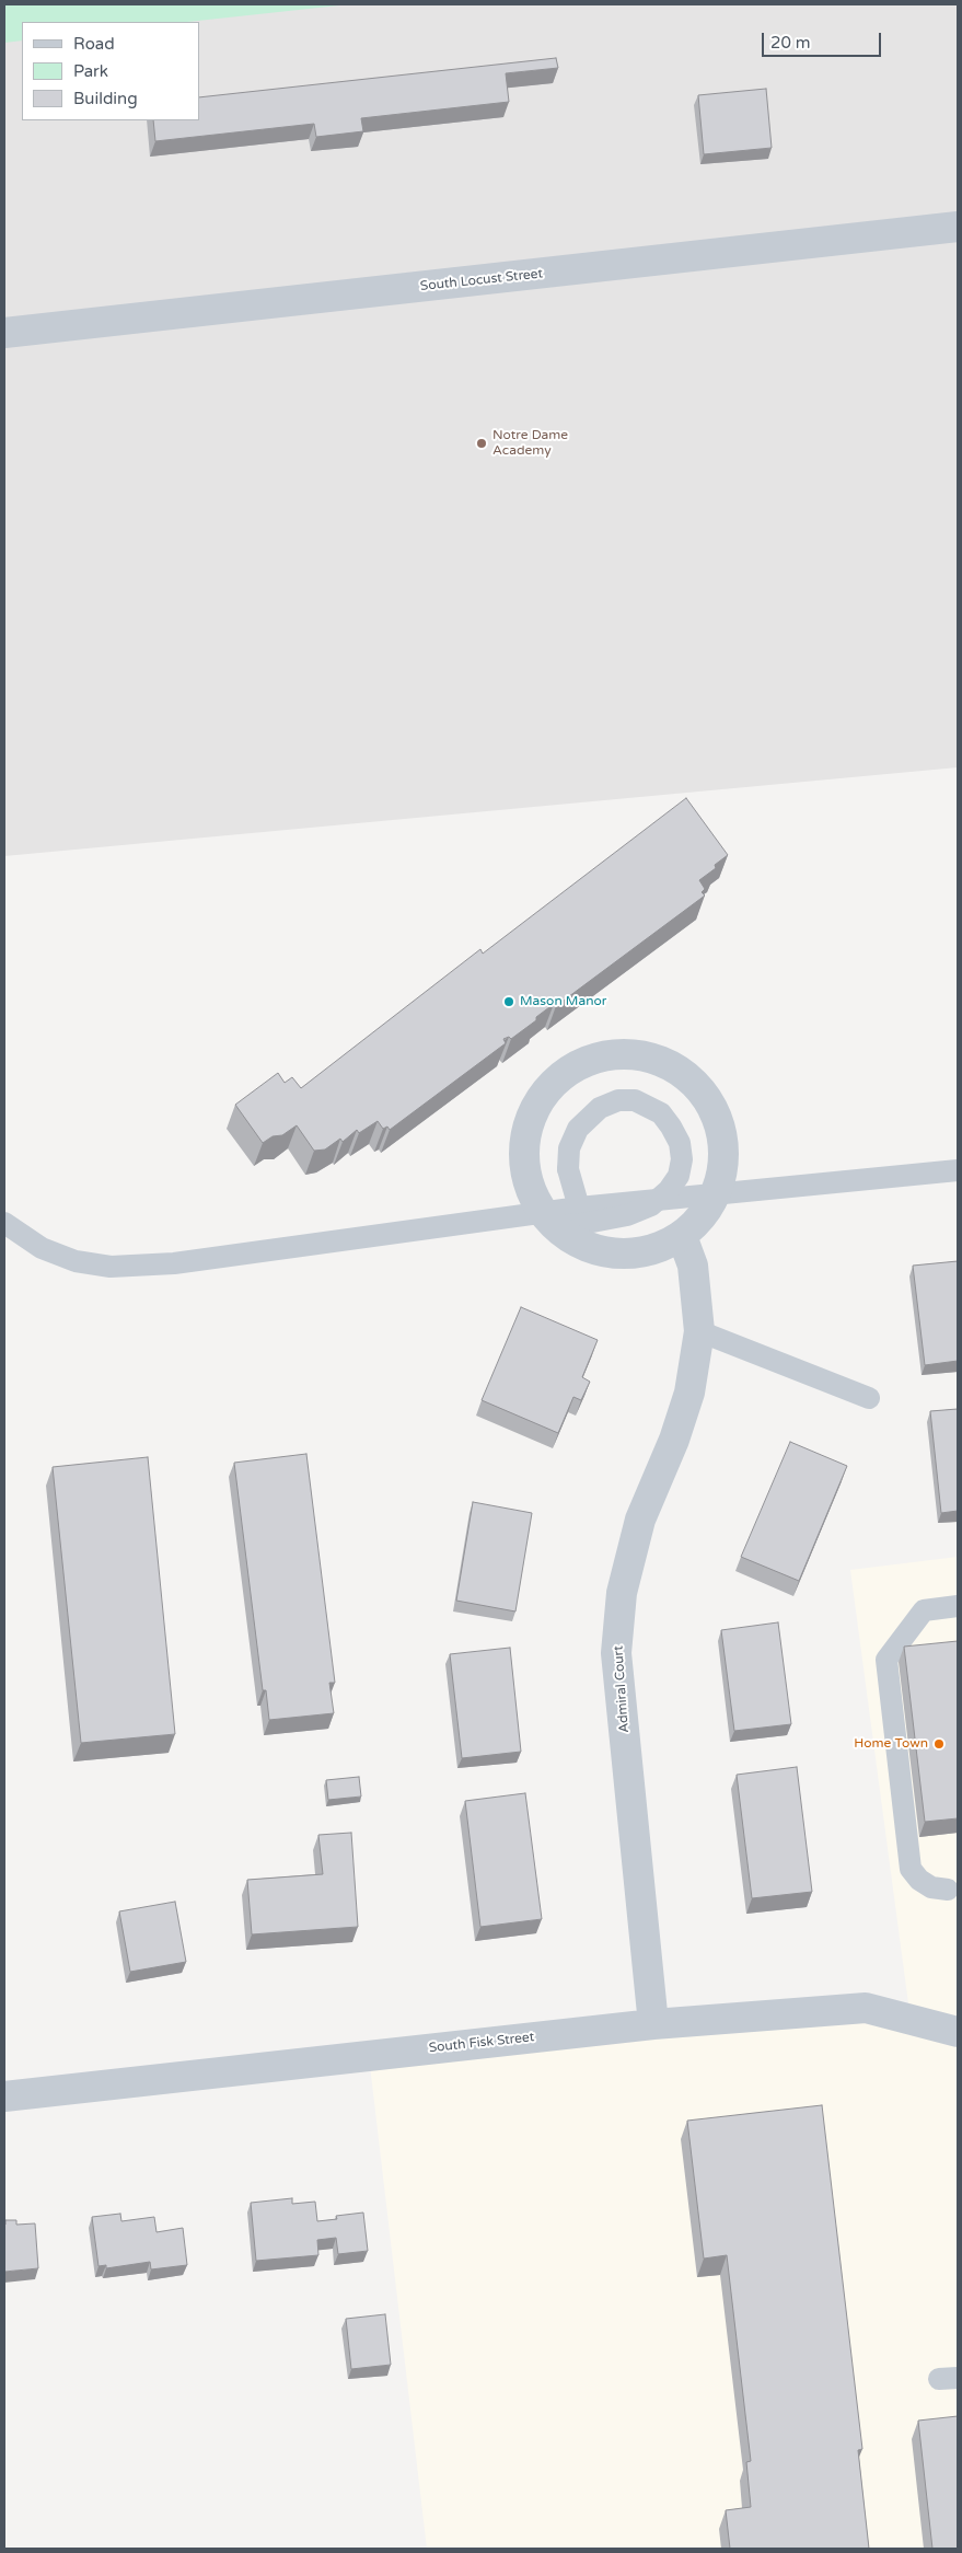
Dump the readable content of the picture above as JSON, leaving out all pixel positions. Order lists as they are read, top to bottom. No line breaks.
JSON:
{"streets":{"street":["South Locust Street","Admiral Court","South Fisk Street"]},"crossings":[["Admiral Court","South Fisk Street"]],"places":["Notre Dame Academy","Mason Manor","Home Town"],"legend":["Road","Park","Building"],"scale_bar":"20 m"}
